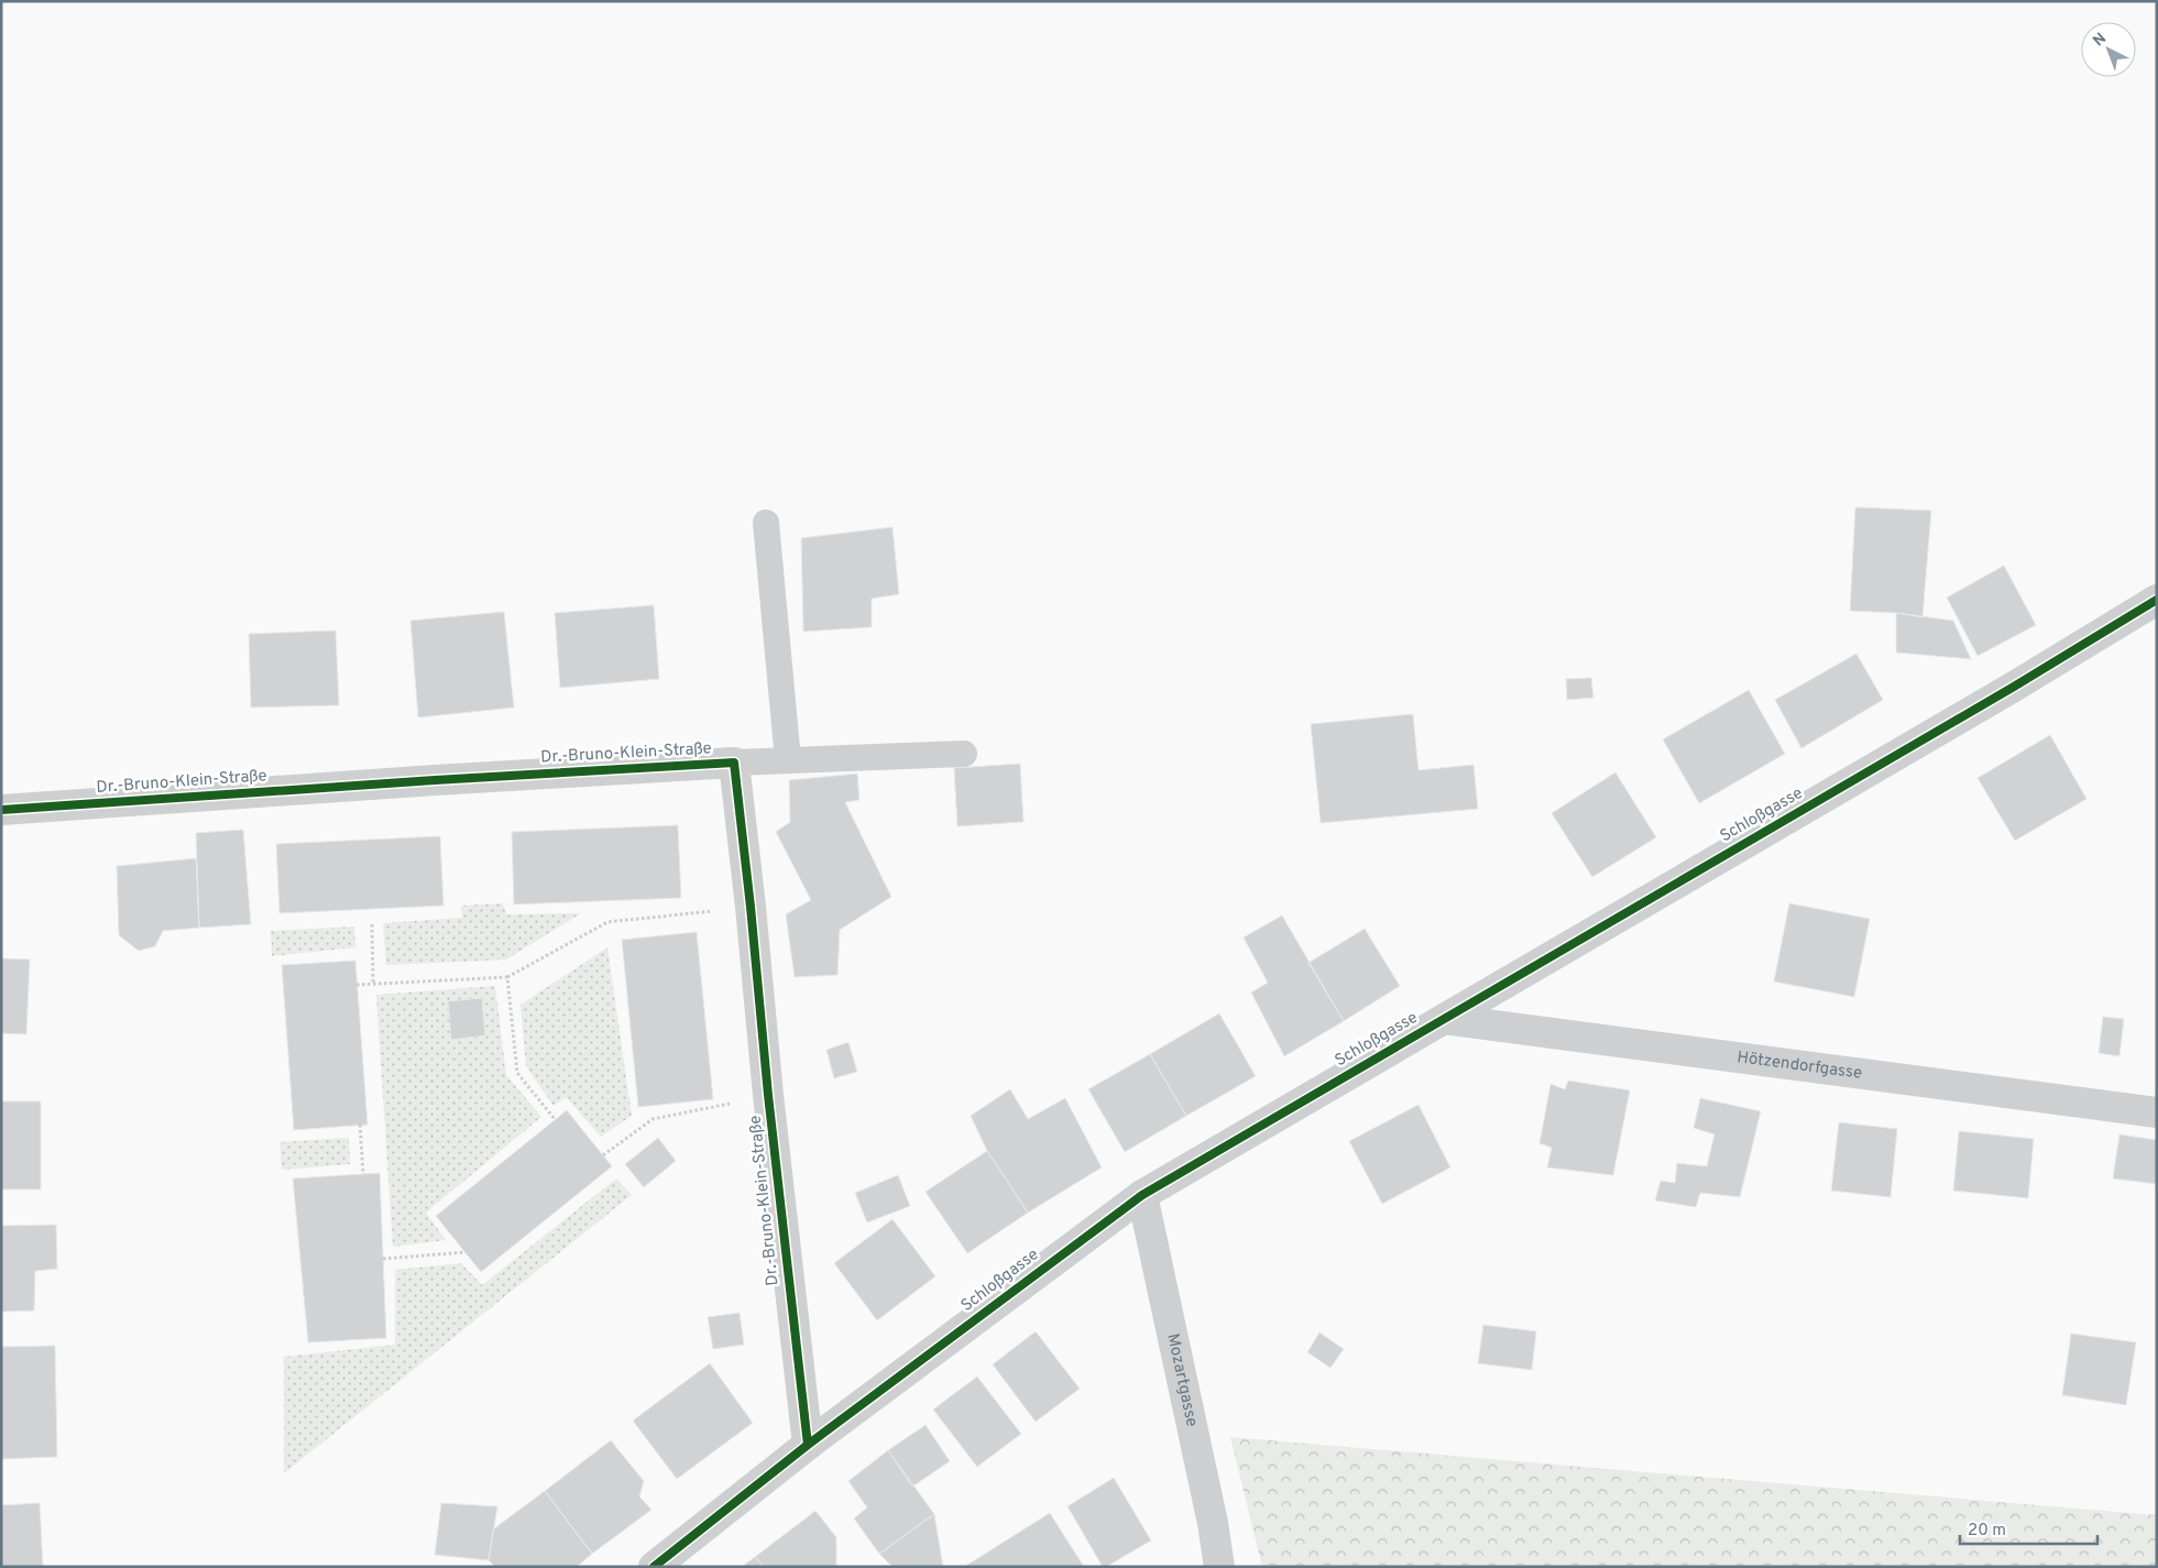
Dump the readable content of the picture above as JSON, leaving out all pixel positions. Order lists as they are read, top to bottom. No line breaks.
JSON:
{"streets":{"street":["Dr.-Bruno-Klein-Straße","Schloßgasse","Hötzendorfgasse","Mozartgasse"]},"crossings":[["Dr.-Bruno-Klein-Straße","Schloßgasse"],["Schloßgasse","Hötzendorfgasse"],["Schloßgasse","Mozartgasse"]],"scale_bar":"20 m","north":"top left"}
